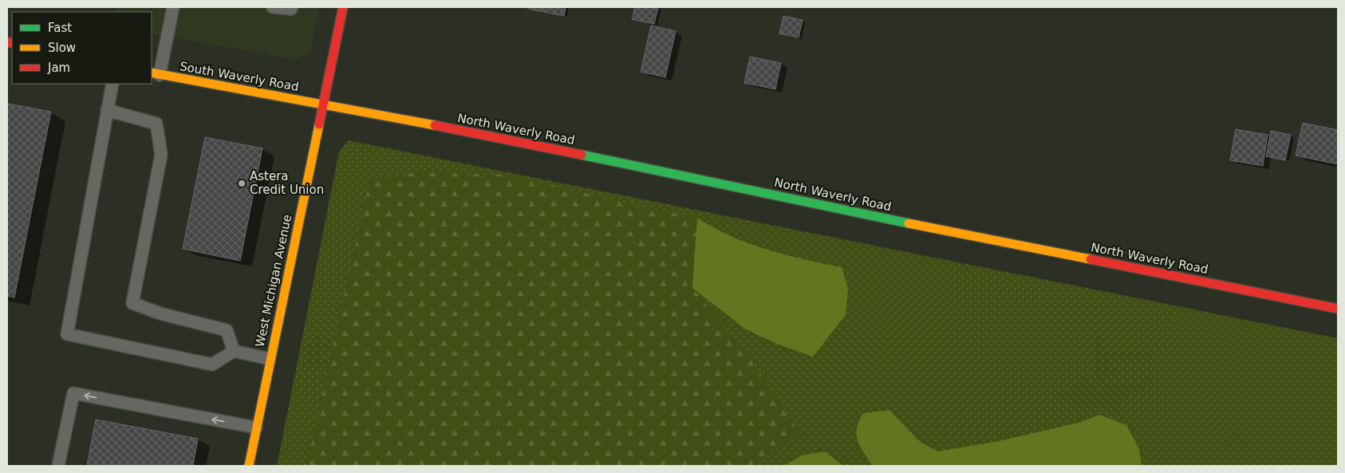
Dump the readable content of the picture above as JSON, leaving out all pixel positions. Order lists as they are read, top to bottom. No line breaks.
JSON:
{"streets":{"main road":["South Waverly Road","North Waverly Road","West Michigan Avenue"]},"crossings":[["South Waverly Road","North Waverly Road"],["South Waverly Road","West Michigan Avenue"],["North Waverly Road","West Michigan Avenue"]],"places":["Astera Credit Union"],"legend":["Fast","Slow","Jam"]}
